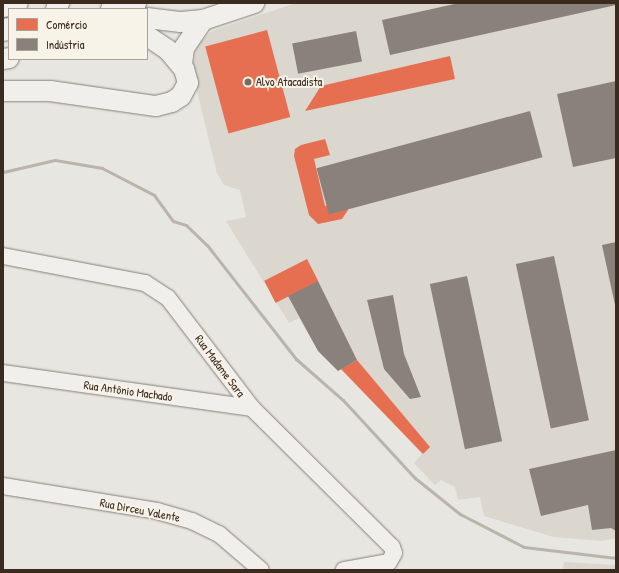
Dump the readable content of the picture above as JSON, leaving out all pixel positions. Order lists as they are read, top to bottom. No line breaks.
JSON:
{"streets":{"street":["Rua Madame Sara","Rua Antônio Machado","Rua Dirceu Valente"]},"crossings":[["Rua Madame Sara","Rua Antônio Machado"]],"places":["Alvo Atacadista"],"legend":["Comércio","Indústria"]}
